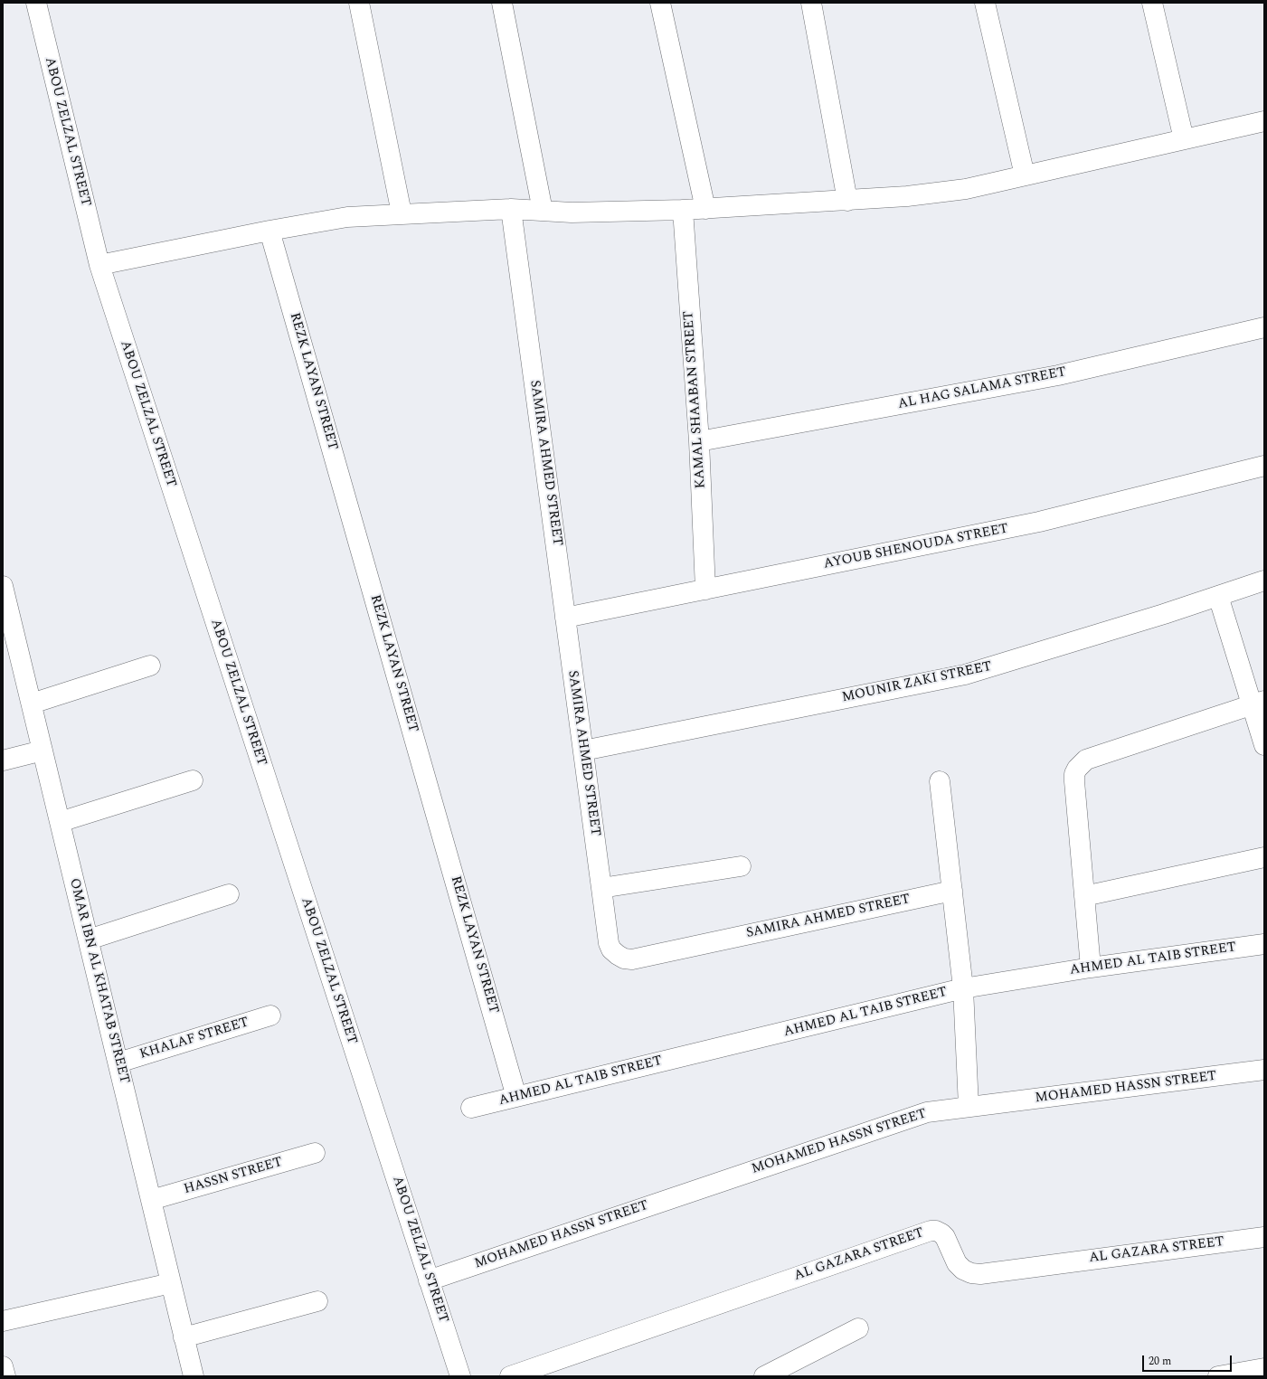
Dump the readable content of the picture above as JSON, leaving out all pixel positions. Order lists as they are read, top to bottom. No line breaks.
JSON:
{"streets":{"street":["ABOU ZELZAL STREET","REZK LAYAN STREET","AL HAG SALAMA STREET","KAMAL SHAABAN STREET","SAMIRA AHMED STREET","AYOUB SHENOUDA STREET","MOUNIR ZAKI STREET","AHMED AL TAIB STREET","OMAR IBN AL KHATAB STREET","KHALAF STREET","MOHAMED HASSN STREET","HASSN STREET","AL GAZARA STREET"]},"crossings":[["ABOU ZELZAL STREET","MOHAMED HASSN STREET"],["REZK LAYAN STREET","AHMED AL TAIB STREET"],["AL HAG SALAMA STREET","KAMAL SHAABAN STREET"],["KAMAL SHAABAN STREET","AYOUB SHENOUDA STREET"],["SAMIRA AHMED STREET","AYOUB SHENOUDA STREET"],["SAMIRA AHMED STREET","MOUNIR ZAKI STREET"],["OMAR IBN AL KHATAB STREET","KHALAF STREET"],["OMAR IBN AL KHATAB STREET","HASSN STREET"]],"scale_bar":"20 m"}
